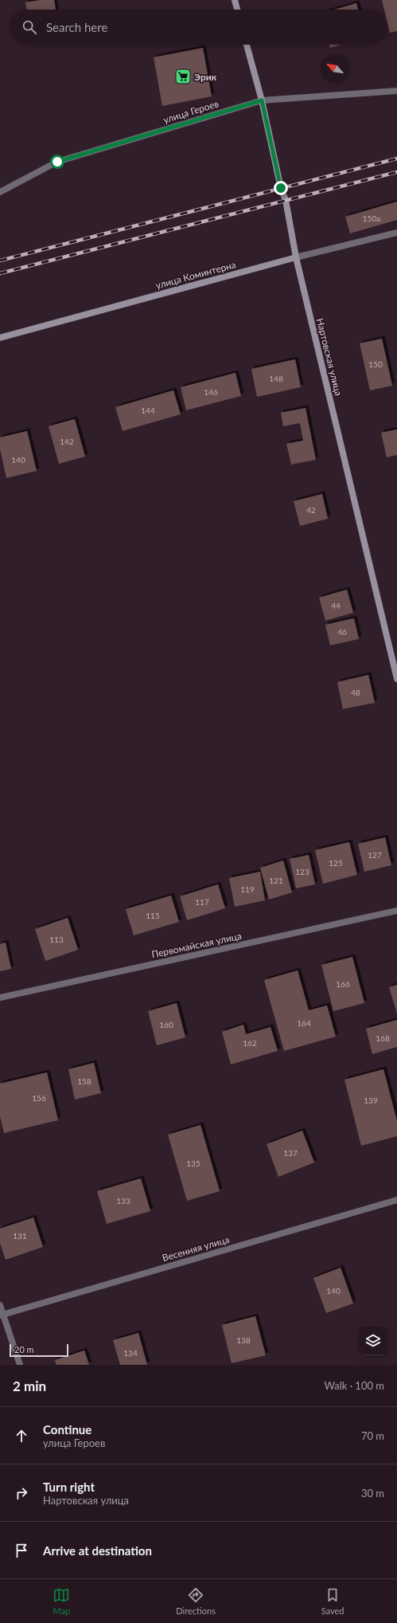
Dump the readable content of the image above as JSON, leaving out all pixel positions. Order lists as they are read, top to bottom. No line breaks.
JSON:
{"streets":{"street":["улица Героев","улица Коминтерна","Нартовская улица","Первомайская улица","Весенняя улица"]},"crossings":[["улица Героев","Нартовская улица"],["улица Коминтерна","Нартовская улица"]],"places":{"supermarket":["Эрик"]},"house_numbers":["150а","150","148","146","144","142","140","42","44","46","48","127","125","123","121","119","117","115","113","166","164","160","168","162","158","156","139","137","135","133","131","140","138","134"],"scale_bar":"20 m","north":"top left","page":{"search":"Search here","scale":"20 m","heading":["2 min","Walk · 100 m"],"list":[["Continue","улица Героев","70 m"],["Turn right","Нартовская улица","30 m"],"Arrive at destination"],"nav":["Map","Directions","Saved"]}}
